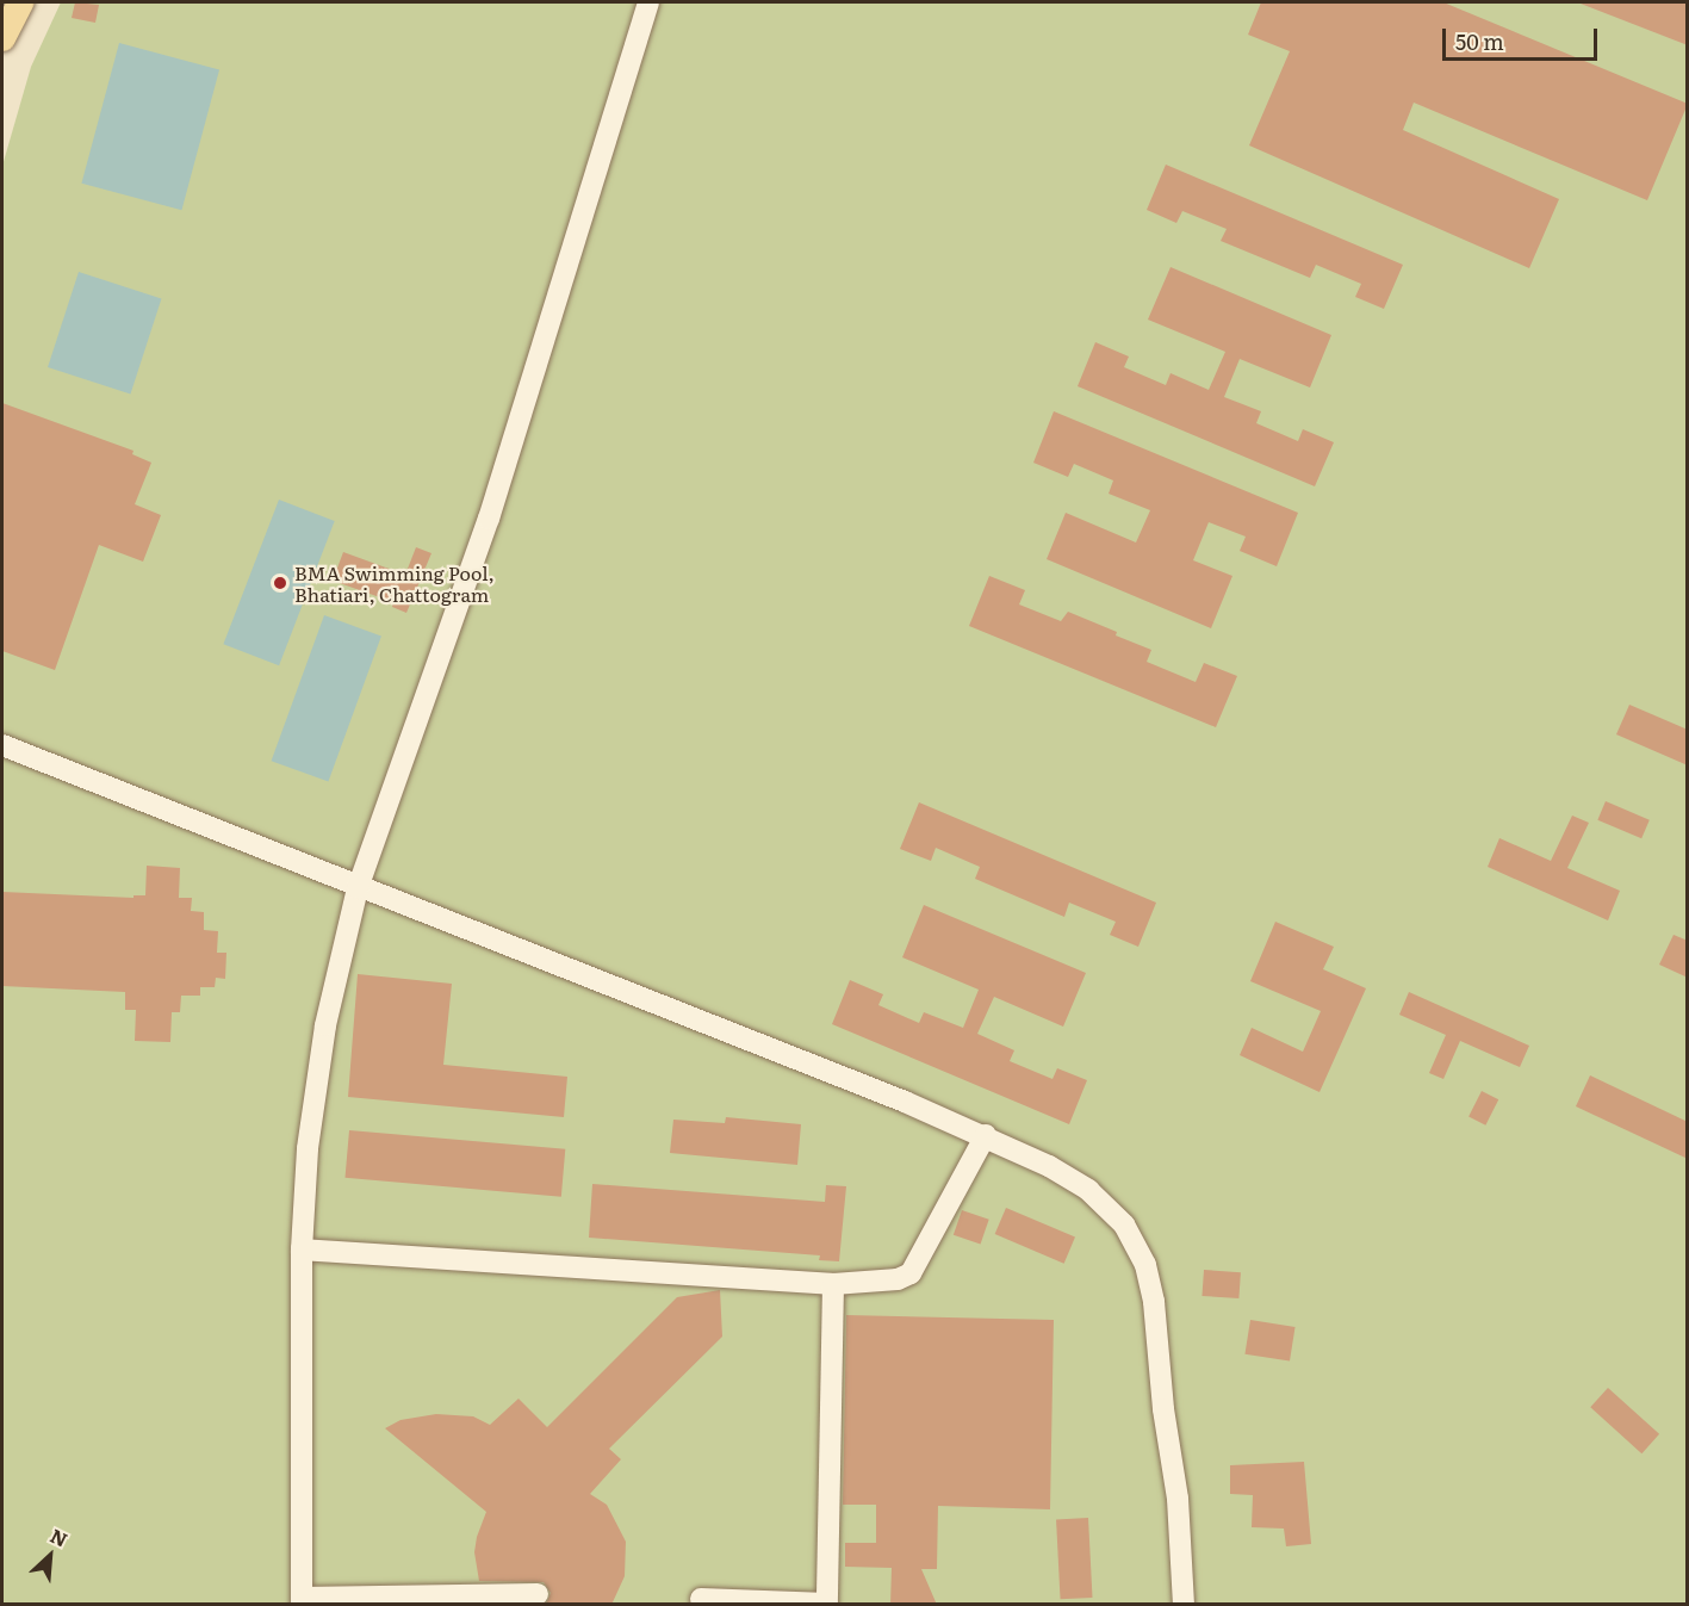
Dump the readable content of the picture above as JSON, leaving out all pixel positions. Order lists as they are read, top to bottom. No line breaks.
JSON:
{"places":["BMA Swimming Pool, Bhatiari, Chattogram"],"scale_bar":"50 m","north":"top right"}
